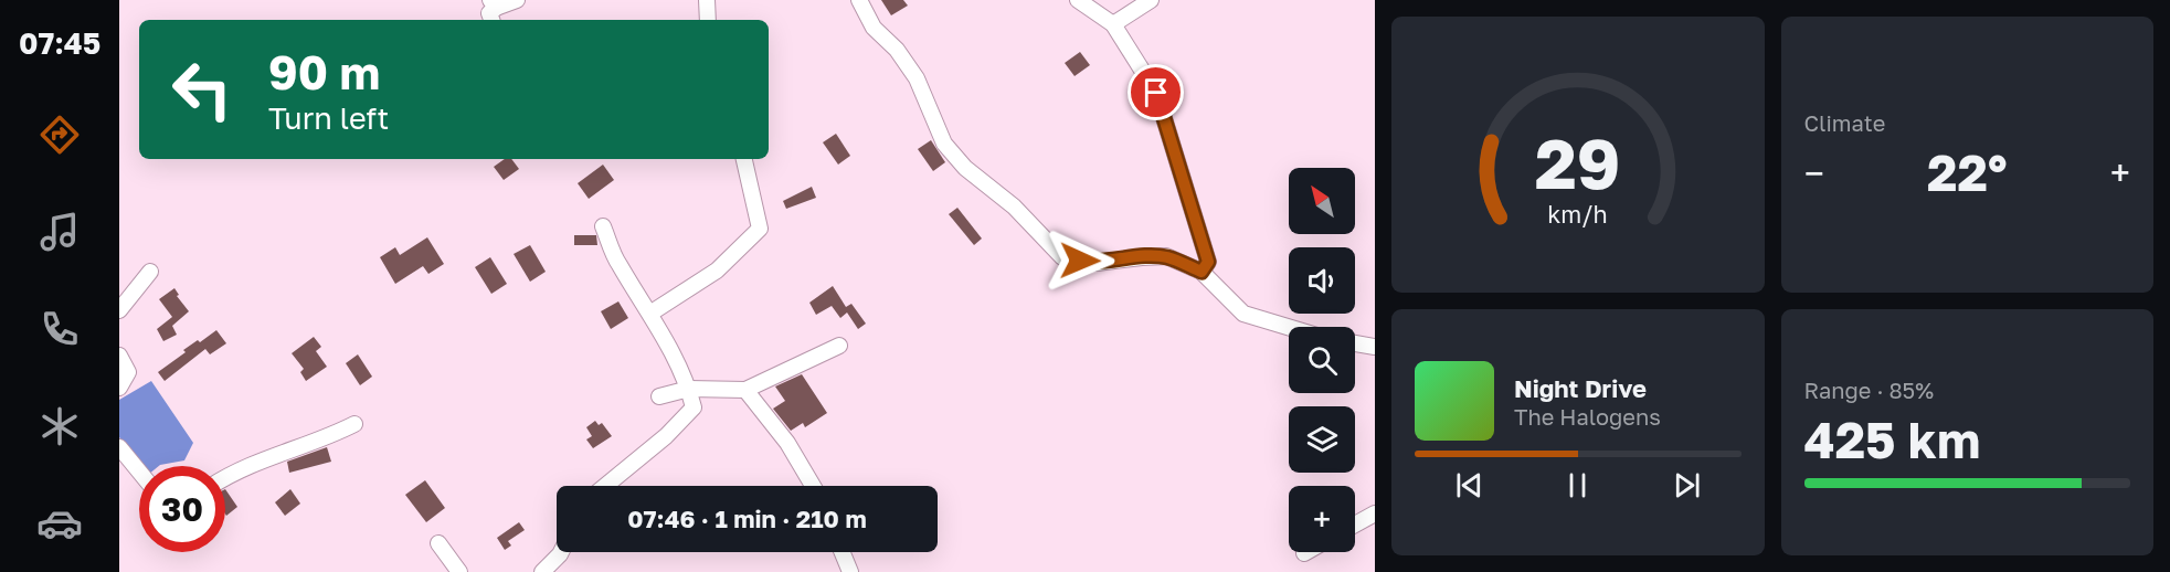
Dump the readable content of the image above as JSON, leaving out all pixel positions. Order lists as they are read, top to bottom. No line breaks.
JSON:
{"north":"top left","page":{"tabs":"07:45","tile":["Climate",["Range · 85%","425 km"]],"turn":["90 m","Turn left"],"heat":["−","22°","+"],"map_buttons":"+","song":["Night Drive","The Halogens"],"limit":"30","trip":"07:46 · 1 min · 210 m","gauge":["29","km/h"]}}
